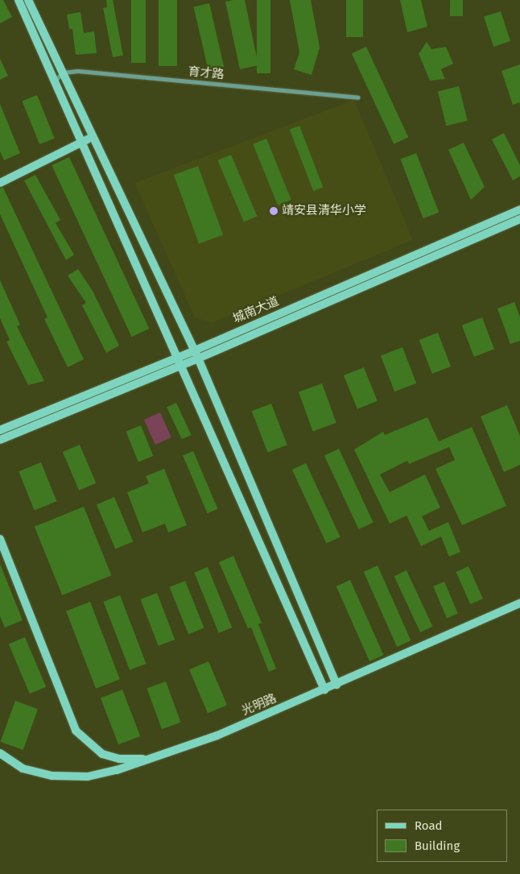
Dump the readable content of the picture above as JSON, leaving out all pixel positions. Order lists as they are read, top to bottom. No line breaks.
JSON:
{"streets":{"main road":["城南大道","光明路"],"street":["育才路"]},"places":["靖安县清华小学"],"legend":["Road","Building"]}
